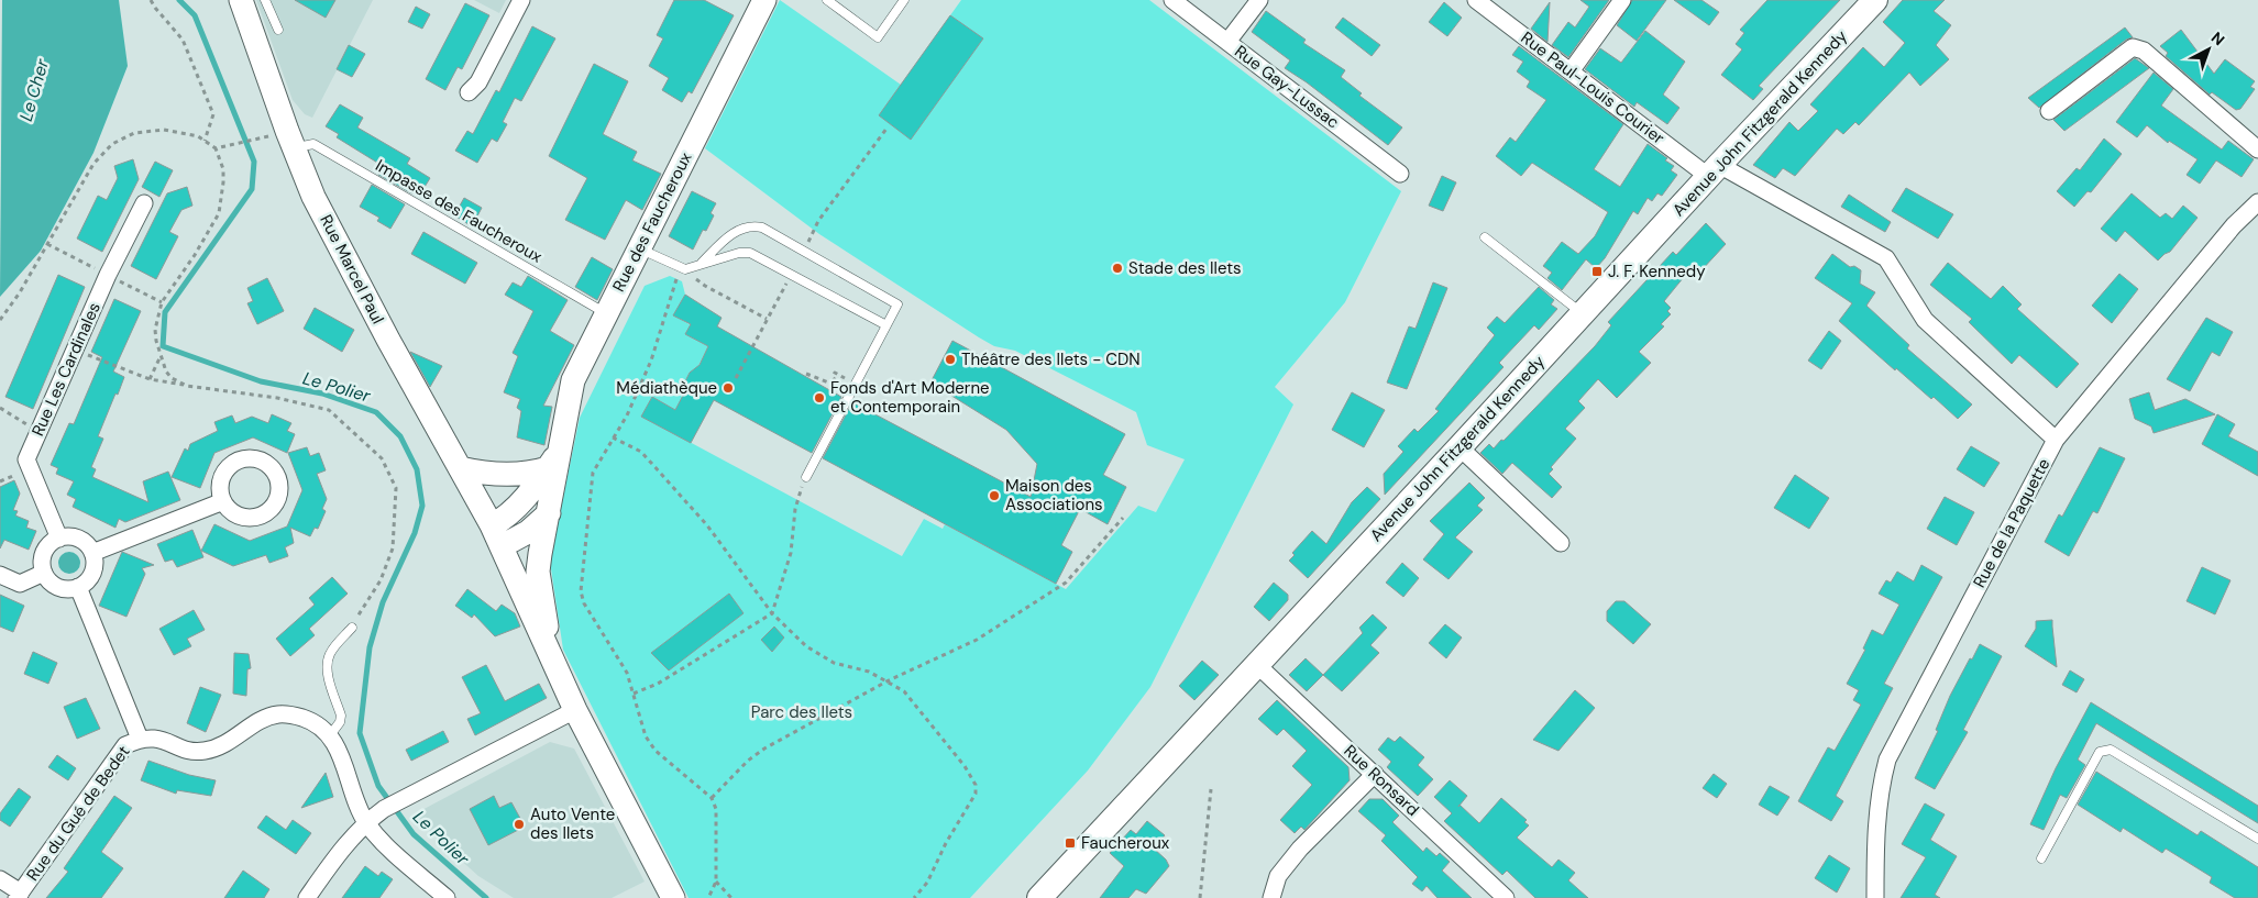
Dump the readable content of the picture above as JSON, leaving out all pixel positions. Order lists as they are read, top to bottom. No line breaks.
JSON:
{"streets":{"main road":["Avenue John Fitzgerald Kennedy"],"street":["Rue Gay-Lussac","Rue Paul-Louis Courier","Rue des Faucheroux","Rue Marcel Paul","Rue Les Cardinales","Rue de la Paquette","Rue Ronsard","Rue du Gué de Bedet"],"lane":["Impasse des Faucheroux"]},"crossings":[["Rue Paul-Louis Courier","Avenue John Fitzgerald Kennedy"],["Rue Paul-Louis Courier","Rue de la Paquette"],["Avenue John Fitzgerald Kennedy","Rue Ronsard"],["Impasse des Faucheroux","Rue des Faucheroux"],["Impasse des Faucheroux","Rue Marcel Paul"],["Rue des Faucheroux","Rue Marcel Paul"]],"water":["Le Cher","Le Polier"],"parks":["Parc des Ilets"],"places":{"other":["Stade des Ilets","Théâtre des Ilets - CDN","Médiathèque","Fonds d'Art Moderne et Contemporain","Maison des Associations","Auto Vente des Ilets"],"transit":["J. F. Kennedy","Faucheroux"]},"north":"top right"}
